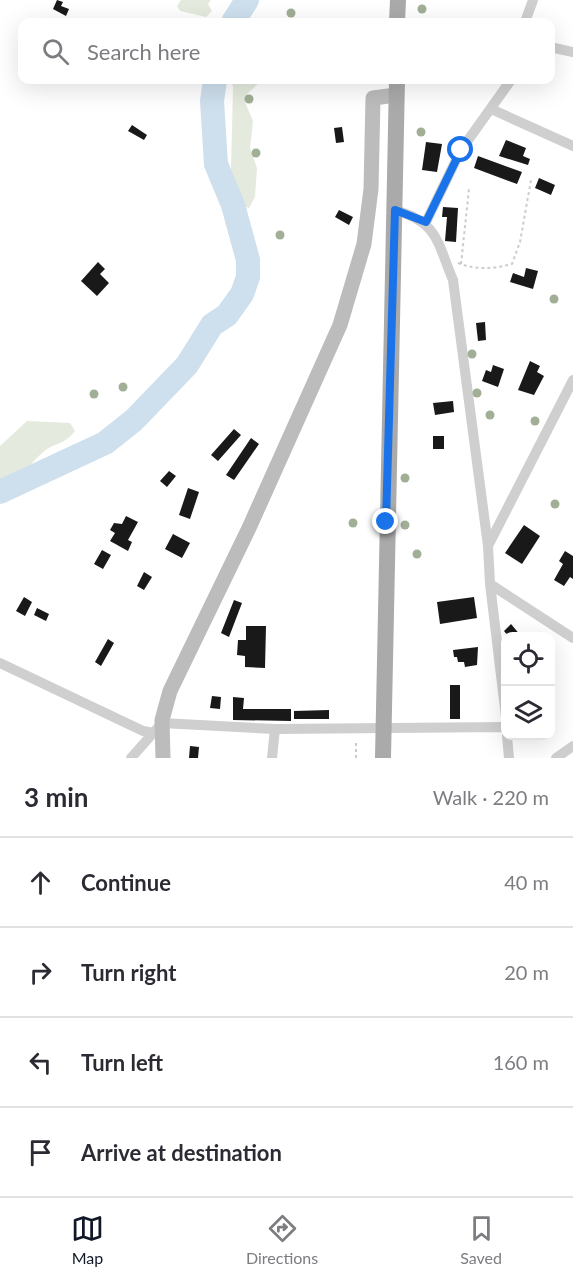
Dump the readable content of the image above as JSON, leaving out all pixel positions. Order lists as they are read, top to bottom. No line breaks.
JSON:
{"page":{"search":"Search here","heading":["3 min","Walk · 220 m"],"list":[["Continue","40 m"],["Turn right","20 m"],["Turn left","160 m"],"Arrive at destination"],"nav":["Map","Directions","Saved"]}}
